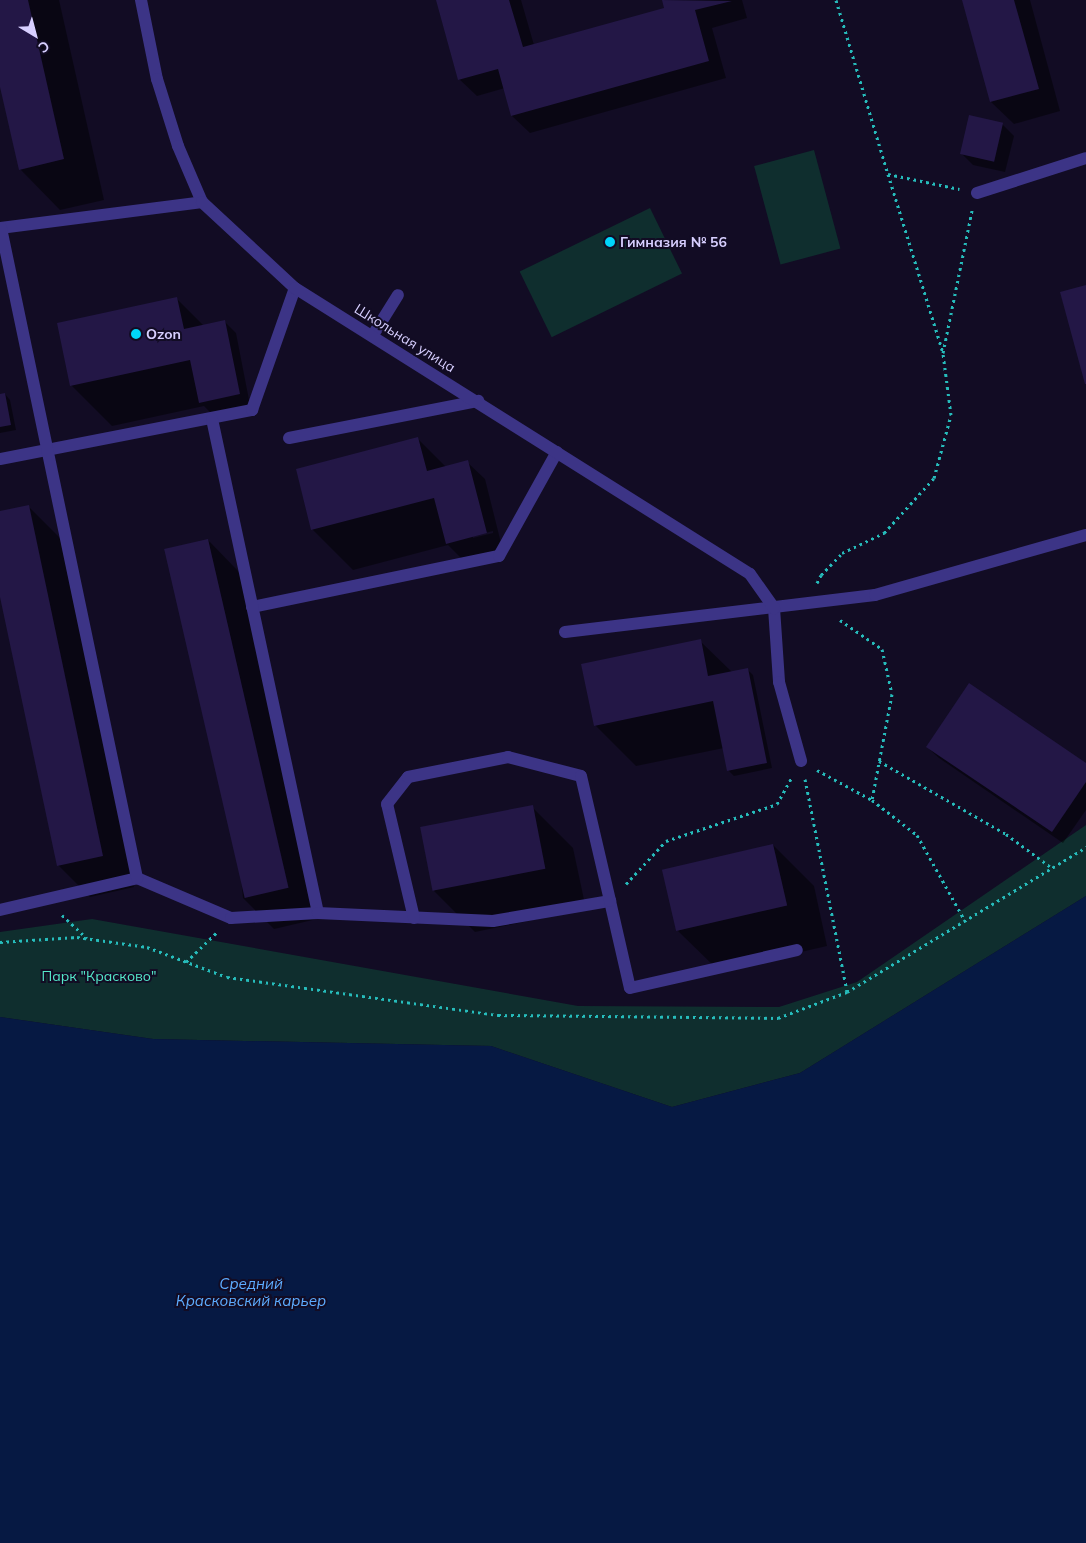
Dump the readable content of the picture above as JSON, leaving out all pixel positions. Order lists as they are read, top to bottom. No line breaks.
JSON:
{"streets":{"street":["Школьная улица"]},"water":["Средний Красковский карьер"],"parks":["Парк \"Красково\""],"places":["Гимназия № 56","Ozon"],"north":"bottom right"}
